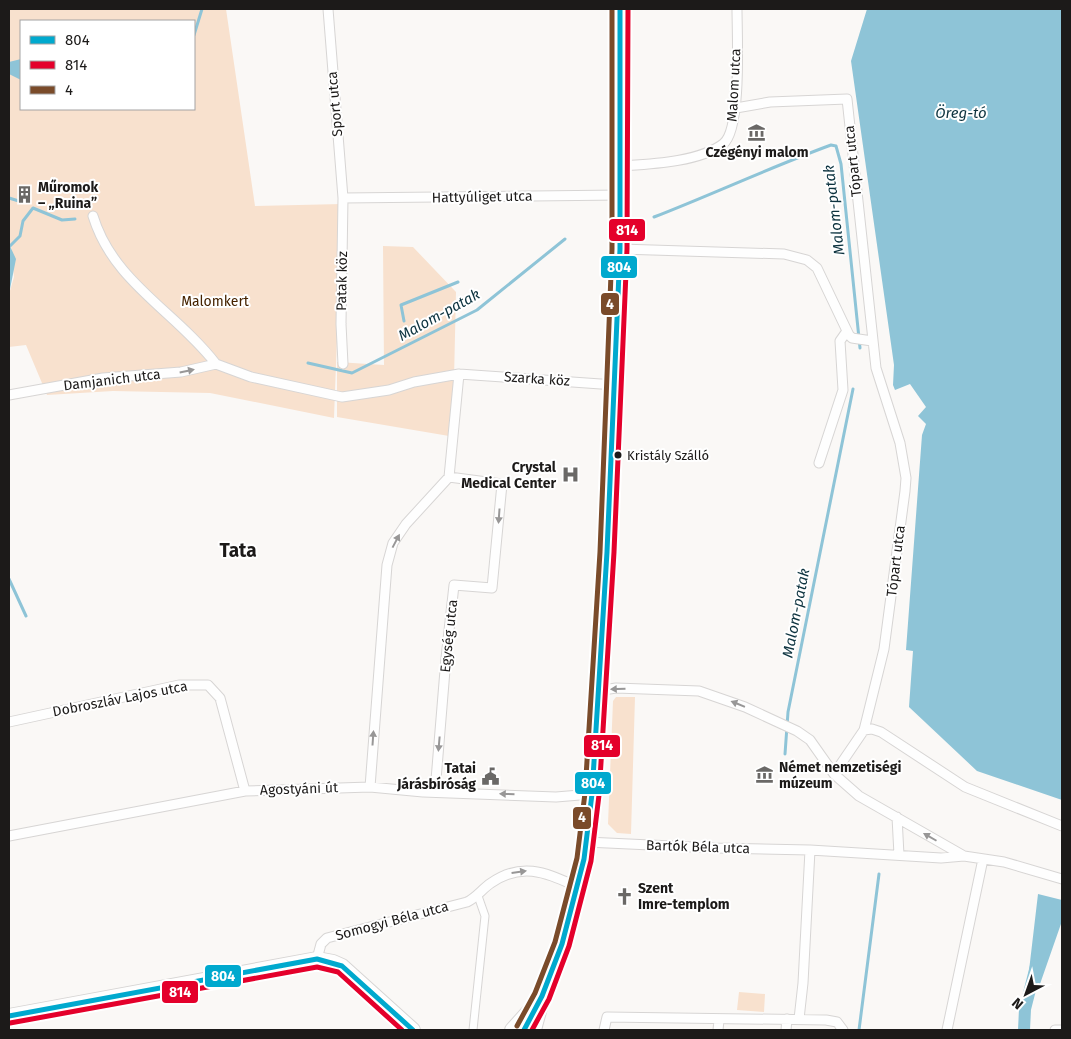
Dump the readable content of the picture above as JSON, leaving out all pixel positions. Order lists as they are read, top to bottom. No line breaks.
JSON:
{"streets":{"main road":["Somogyi Béla utca"],"street":["Malom utca","Sport utca","Tópart utca","Hattyúliget utca","Patak köz","Szarka köz","Damjanich utca","Egység utca","Dobroszláv Lajos utca","Agostyáni út","Bartók Béla utca"]},"crossings":[["Malom utca","Tópart utca"],["Sport utca","Hattyúliget utca"],["Sport utca","Patak köz"],["Hattyúliget utca","Patak köz"],["Szarka köz","Damjanich utca"],["Egység utca","Agostyáni út"],["Dobroszláv Lajos utca","Agostyáni út"]],"one_way":["Damjanich utca"],"districts":["Tata"],"water":["Öreg-tó","Malom-patak"],"parks":["Malomkert"],"places":{"museum":["Czégényi malom","Német nemzetiségi múzeum"],"building":["Műromok – „Ruina”"],"other":["Kristály Szálló"],"hospital":["Crystal Medical Center"],"public building":["Tatai Járásbíróság"],"church":["Szent Imre-templom"]},"lines":["transit line 804","transit line 814","transit line 4"],"legend":["804","814","4"],"north":"bottom left"}
